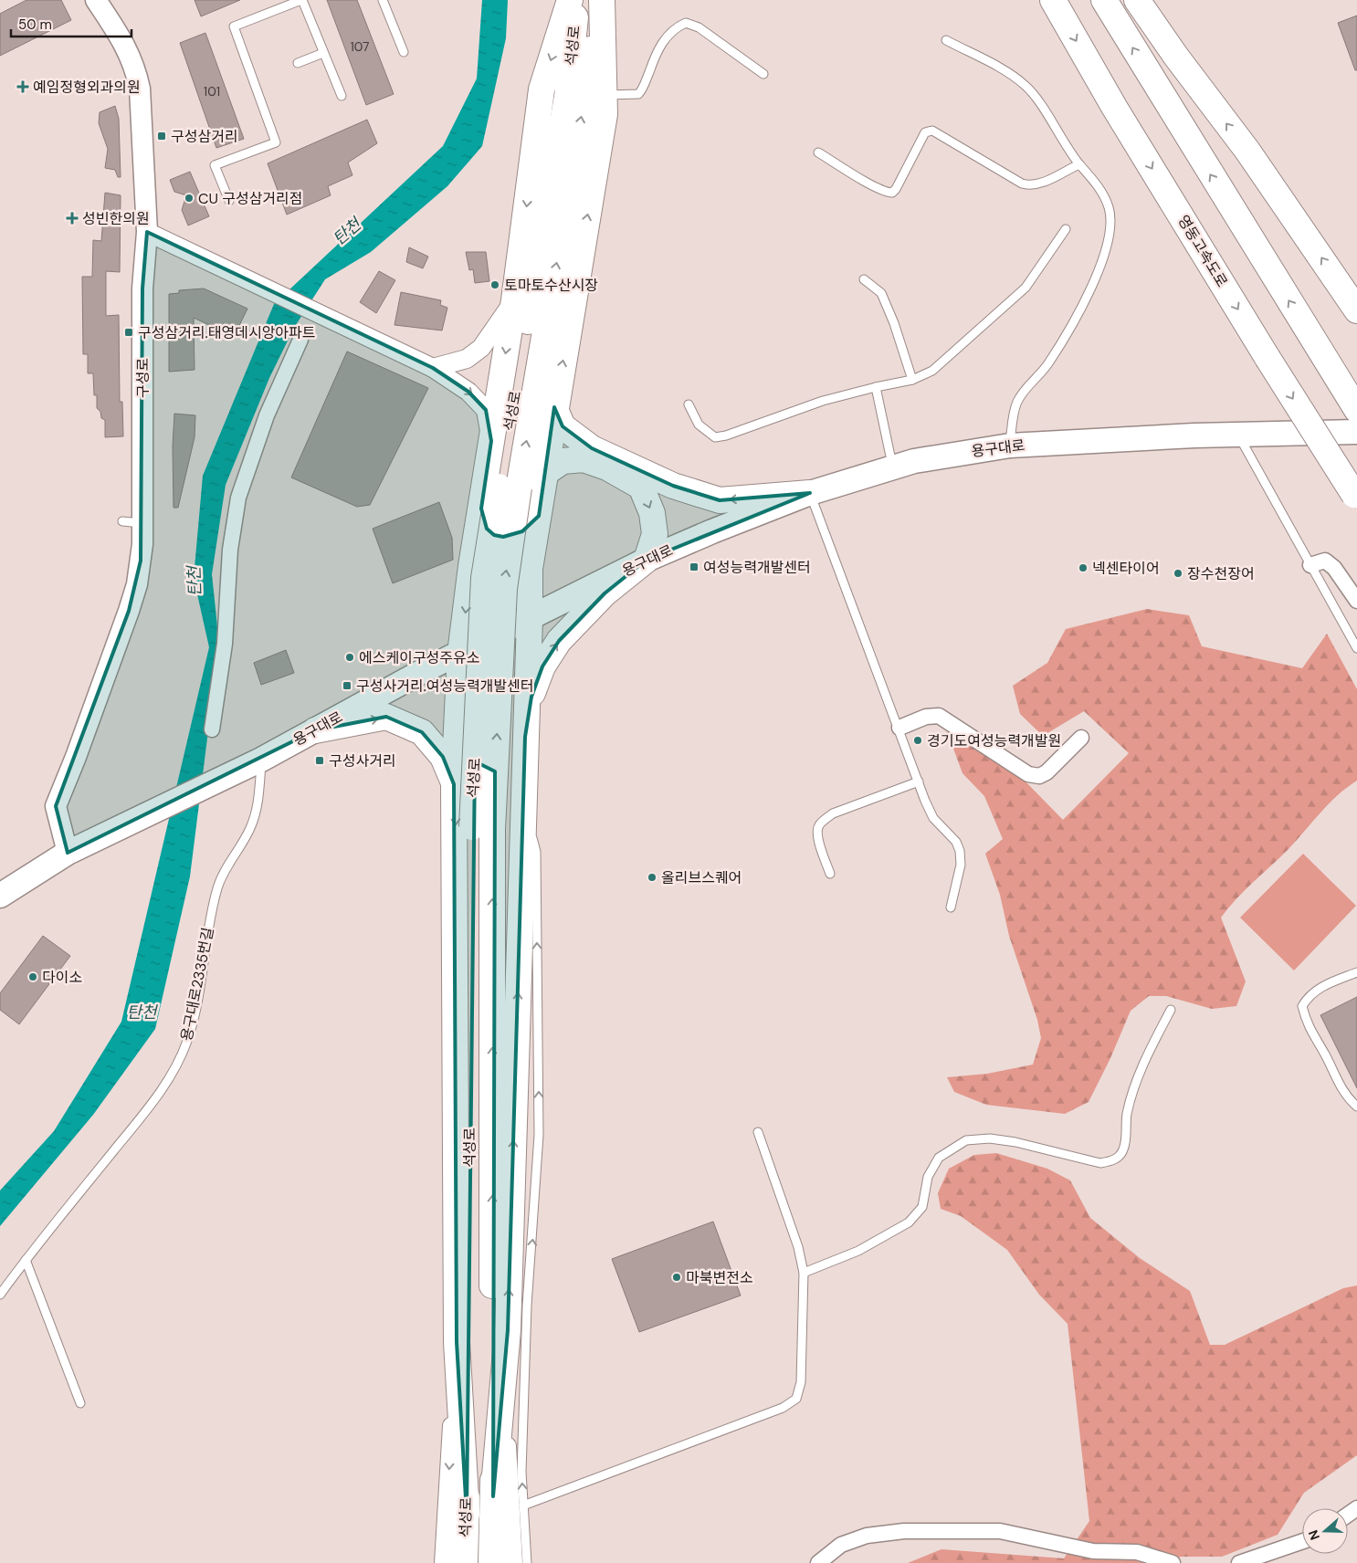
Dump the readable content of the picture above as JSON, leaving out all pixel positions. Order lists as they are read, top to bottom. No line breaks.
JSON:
{"streets":{"highway":["석성로","영동고속도로"],"main road":["구성로","용구대로"],"lane":["용구대로2335번길"]},"crossings":[["구성로","용구대로"],["용구대로","용구대로2335번길"]],"water":["탄천"],"places":{"health":["예임정형외과의원","성빈한의원"],"transit":["구성삼거리","구성삼거리.태영데시앙아파트","여성능력개발센터","구성사거리.여성능력개발센터","구성사거리"],"other":["CU 구성삼거리점","토마토수산시장","넥센타이어","장수천장어","에스케이구성주유소","경기도여성능력개발원","올리브스퀘어","다이소","마북변전소"]},"house_numbers":["107","101"],"scale_bar":"50 m","north":"left"}
